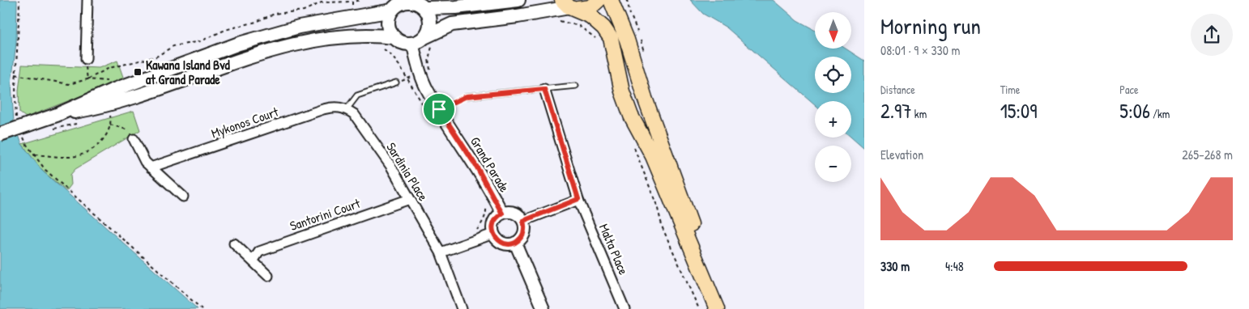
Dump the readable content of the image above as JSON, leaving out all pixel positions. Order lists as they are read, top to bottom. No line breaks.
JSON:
{"streets":{"street":["Mykonos Court","Grand Parade","Sardinia Place","Santorini Court","Malta Place"]},"crossings":[["Mykonos Court","Sardinia Place"],["Sardinia Place","Santorini Court"]],"places":{"transit":["Kawana Island Bvd at Grand Parade"]},"north":"bottom","page":{"heading":["Morning run","08:01 · 9 × 330 m"],"map_buttons":["+","−"],"stats":[["Distance","2.97 km"],["Time","15:09"],["Pace","5:06 /km"]],"chart":["Elevation","265–268 m"],"list":[{"name":"330 m","note":"4:48"}]}}
